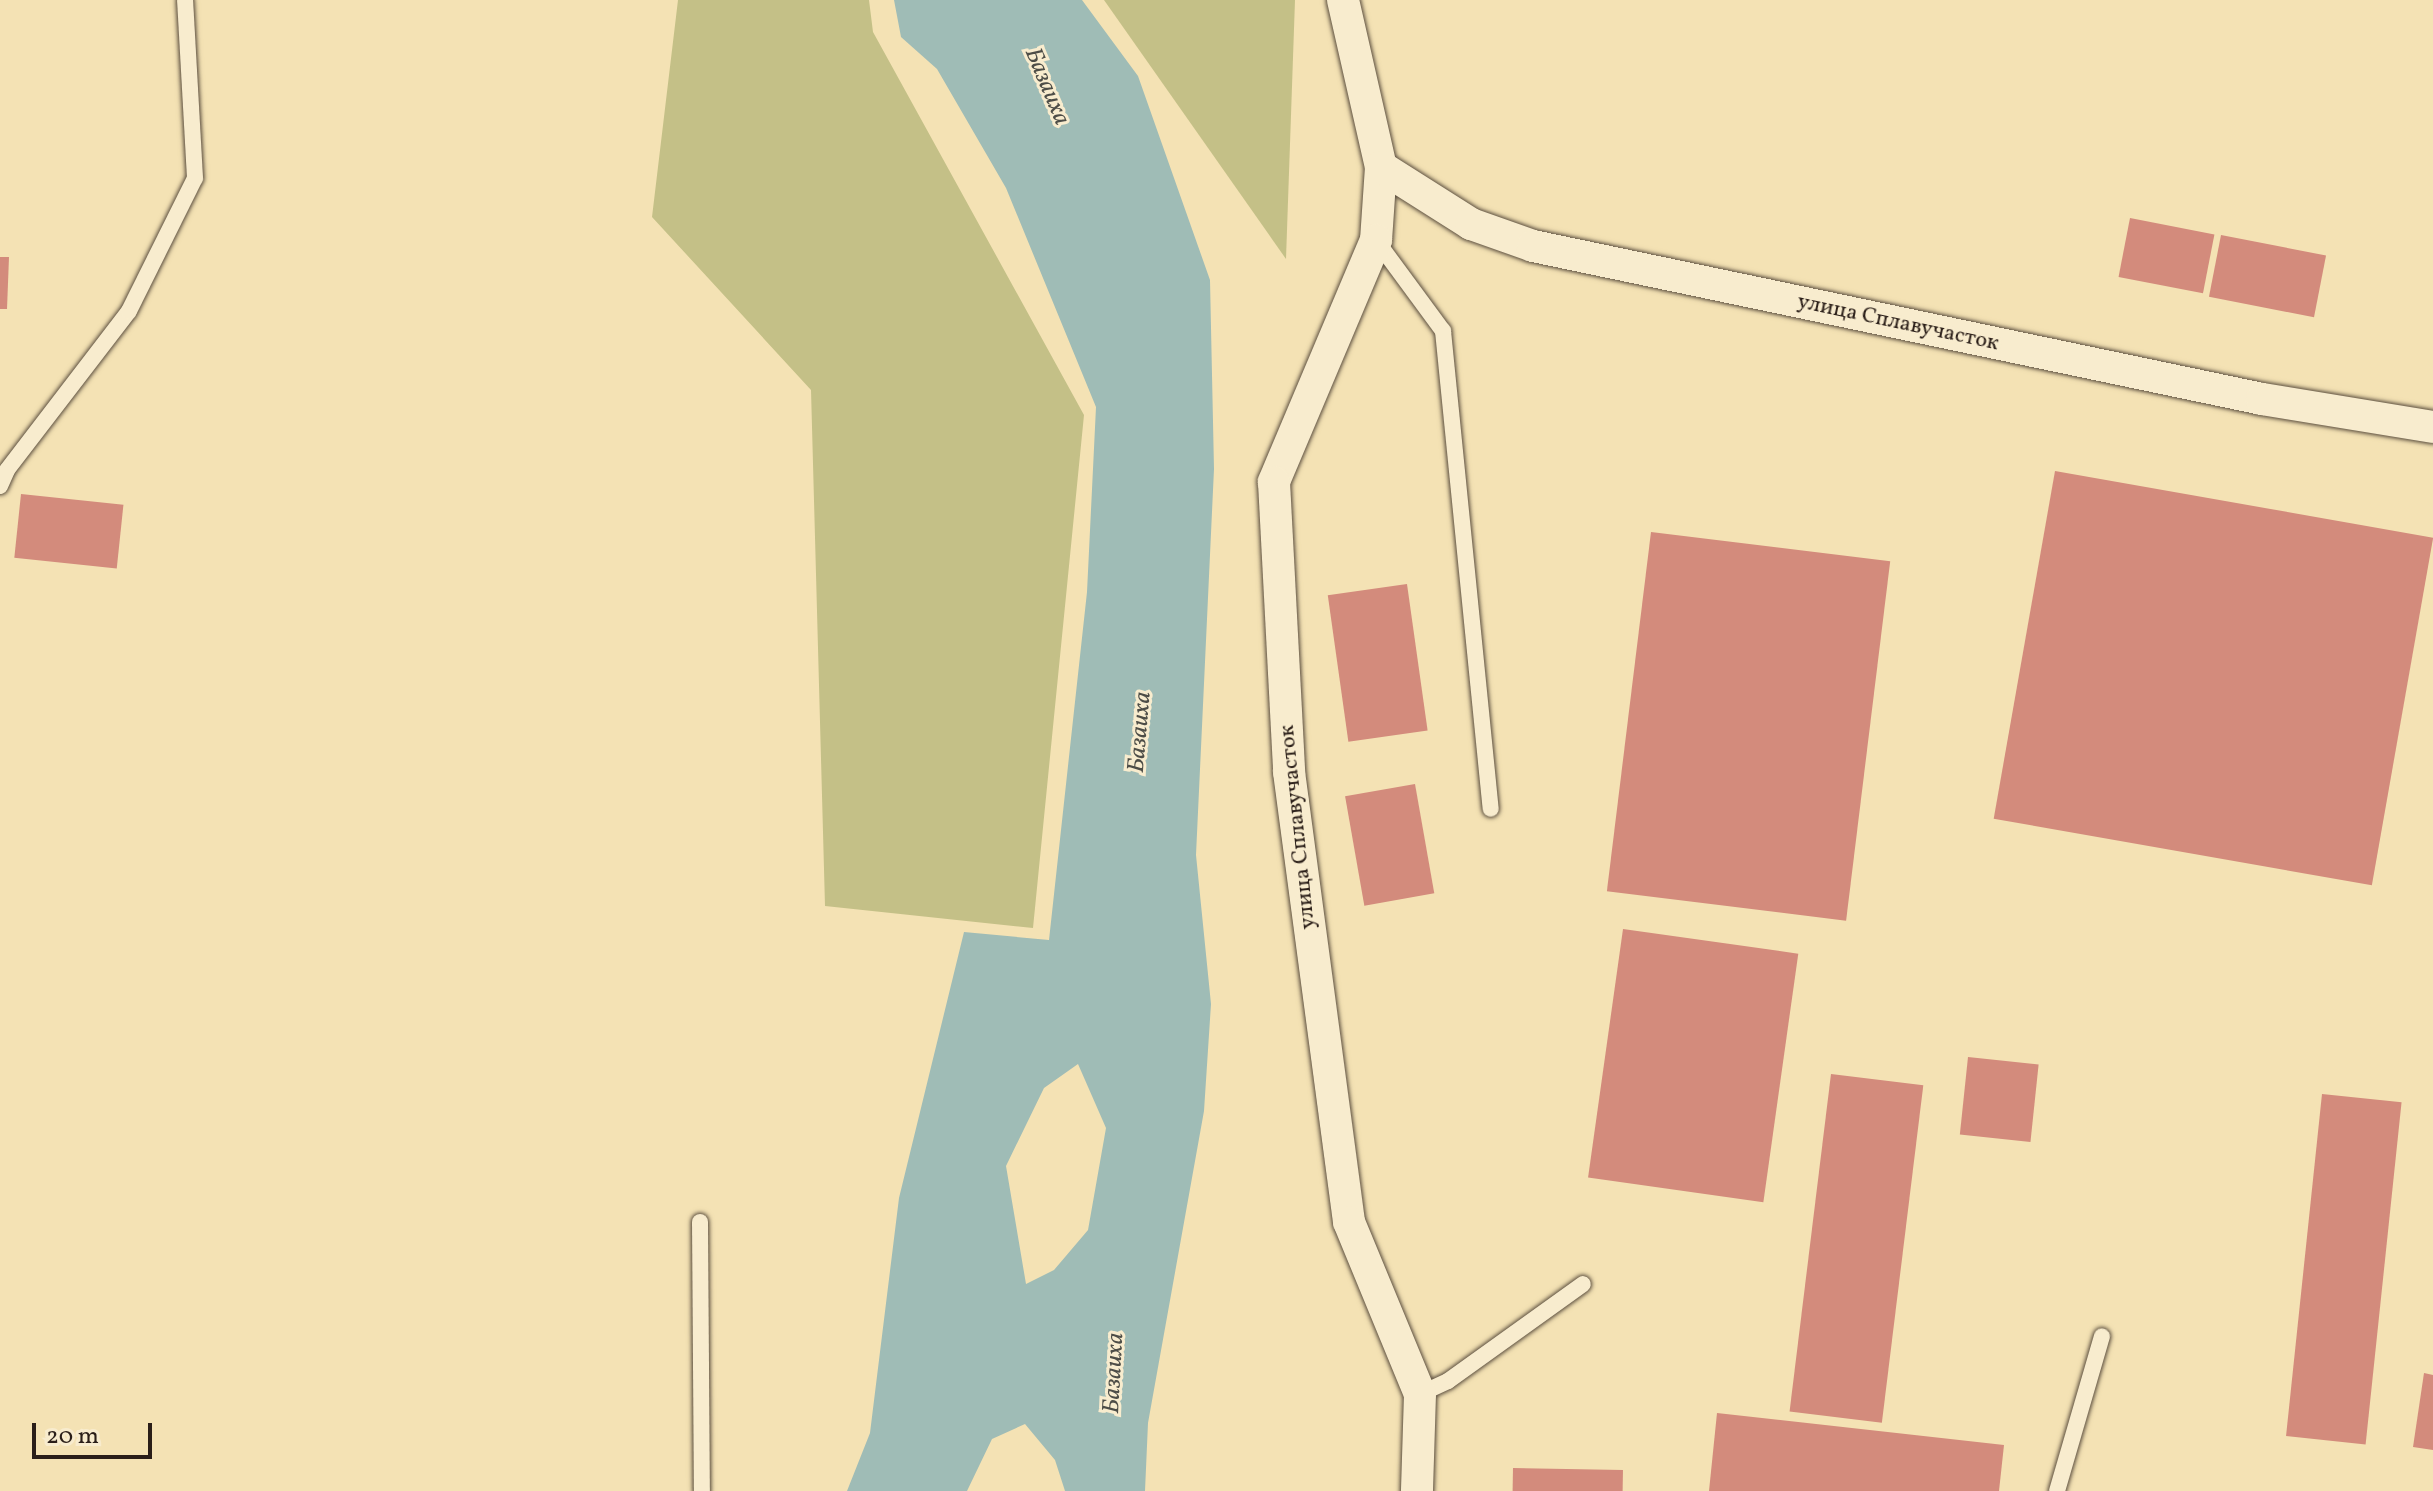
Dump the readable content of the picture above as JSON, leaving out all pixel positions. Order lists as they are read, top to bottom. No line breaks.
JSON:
{"streets":{"street":["улица Сплавучасток"]},"water":["Базаиха"],"scale_bar":"20 m"}
